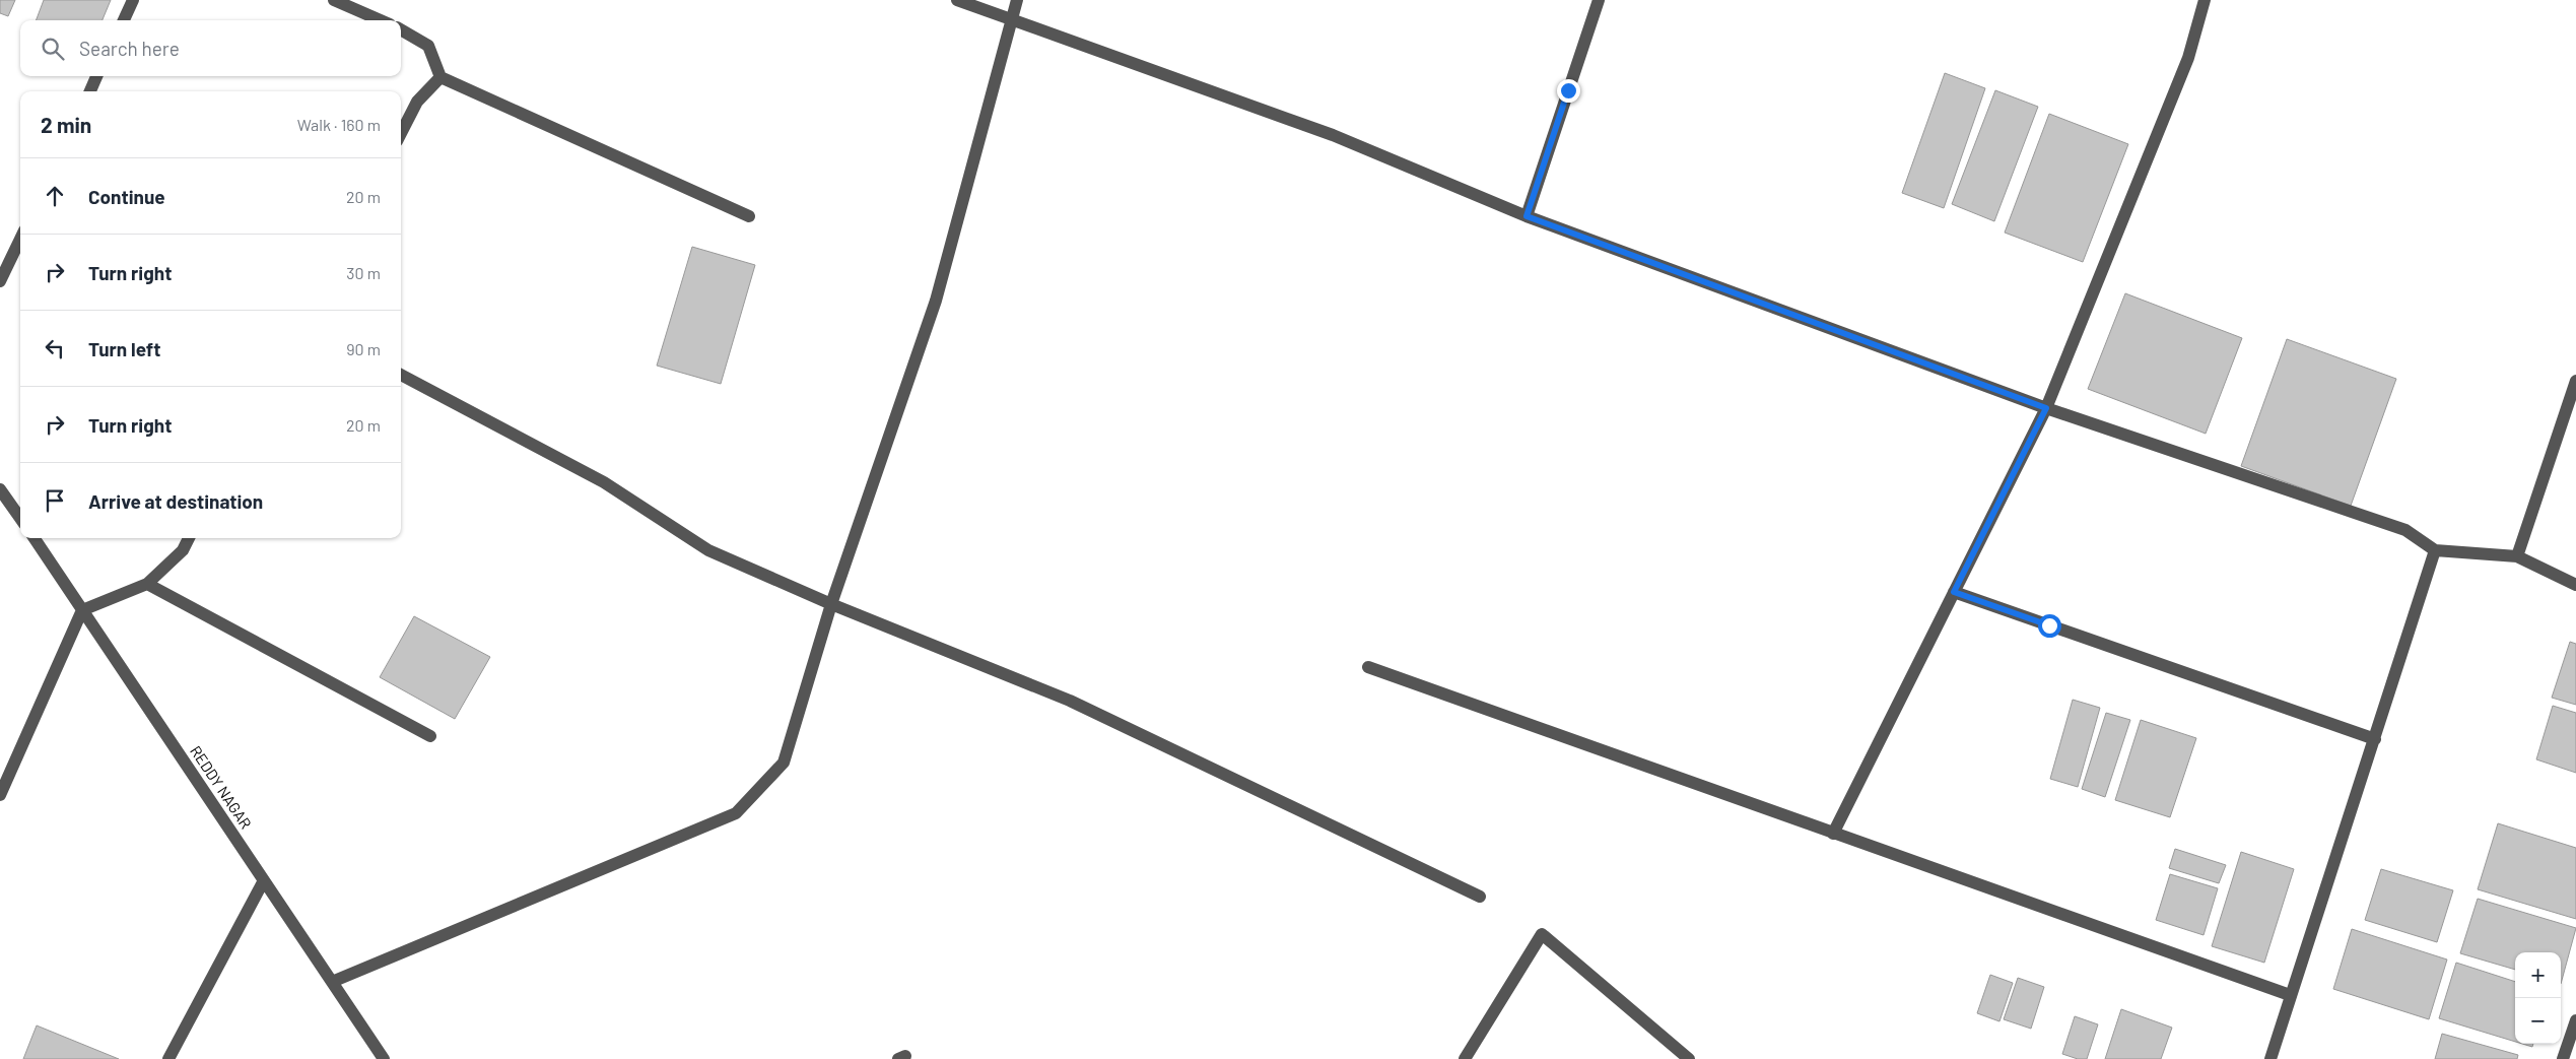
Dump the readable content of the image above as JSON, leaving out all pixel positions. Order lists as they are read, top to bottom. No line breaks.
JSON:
{"streets":{"street":["REDDY NAGAR"]},"page":{"search":"Search here","heading":["2 min","Walk · 160 m"],"list":[["Continue","20 m"],["Turn right","30 m"],["Turn left","90 m"],["Turn right","20 m"],"Arrive at destination"],"map_buttons":["+","−"]}}
